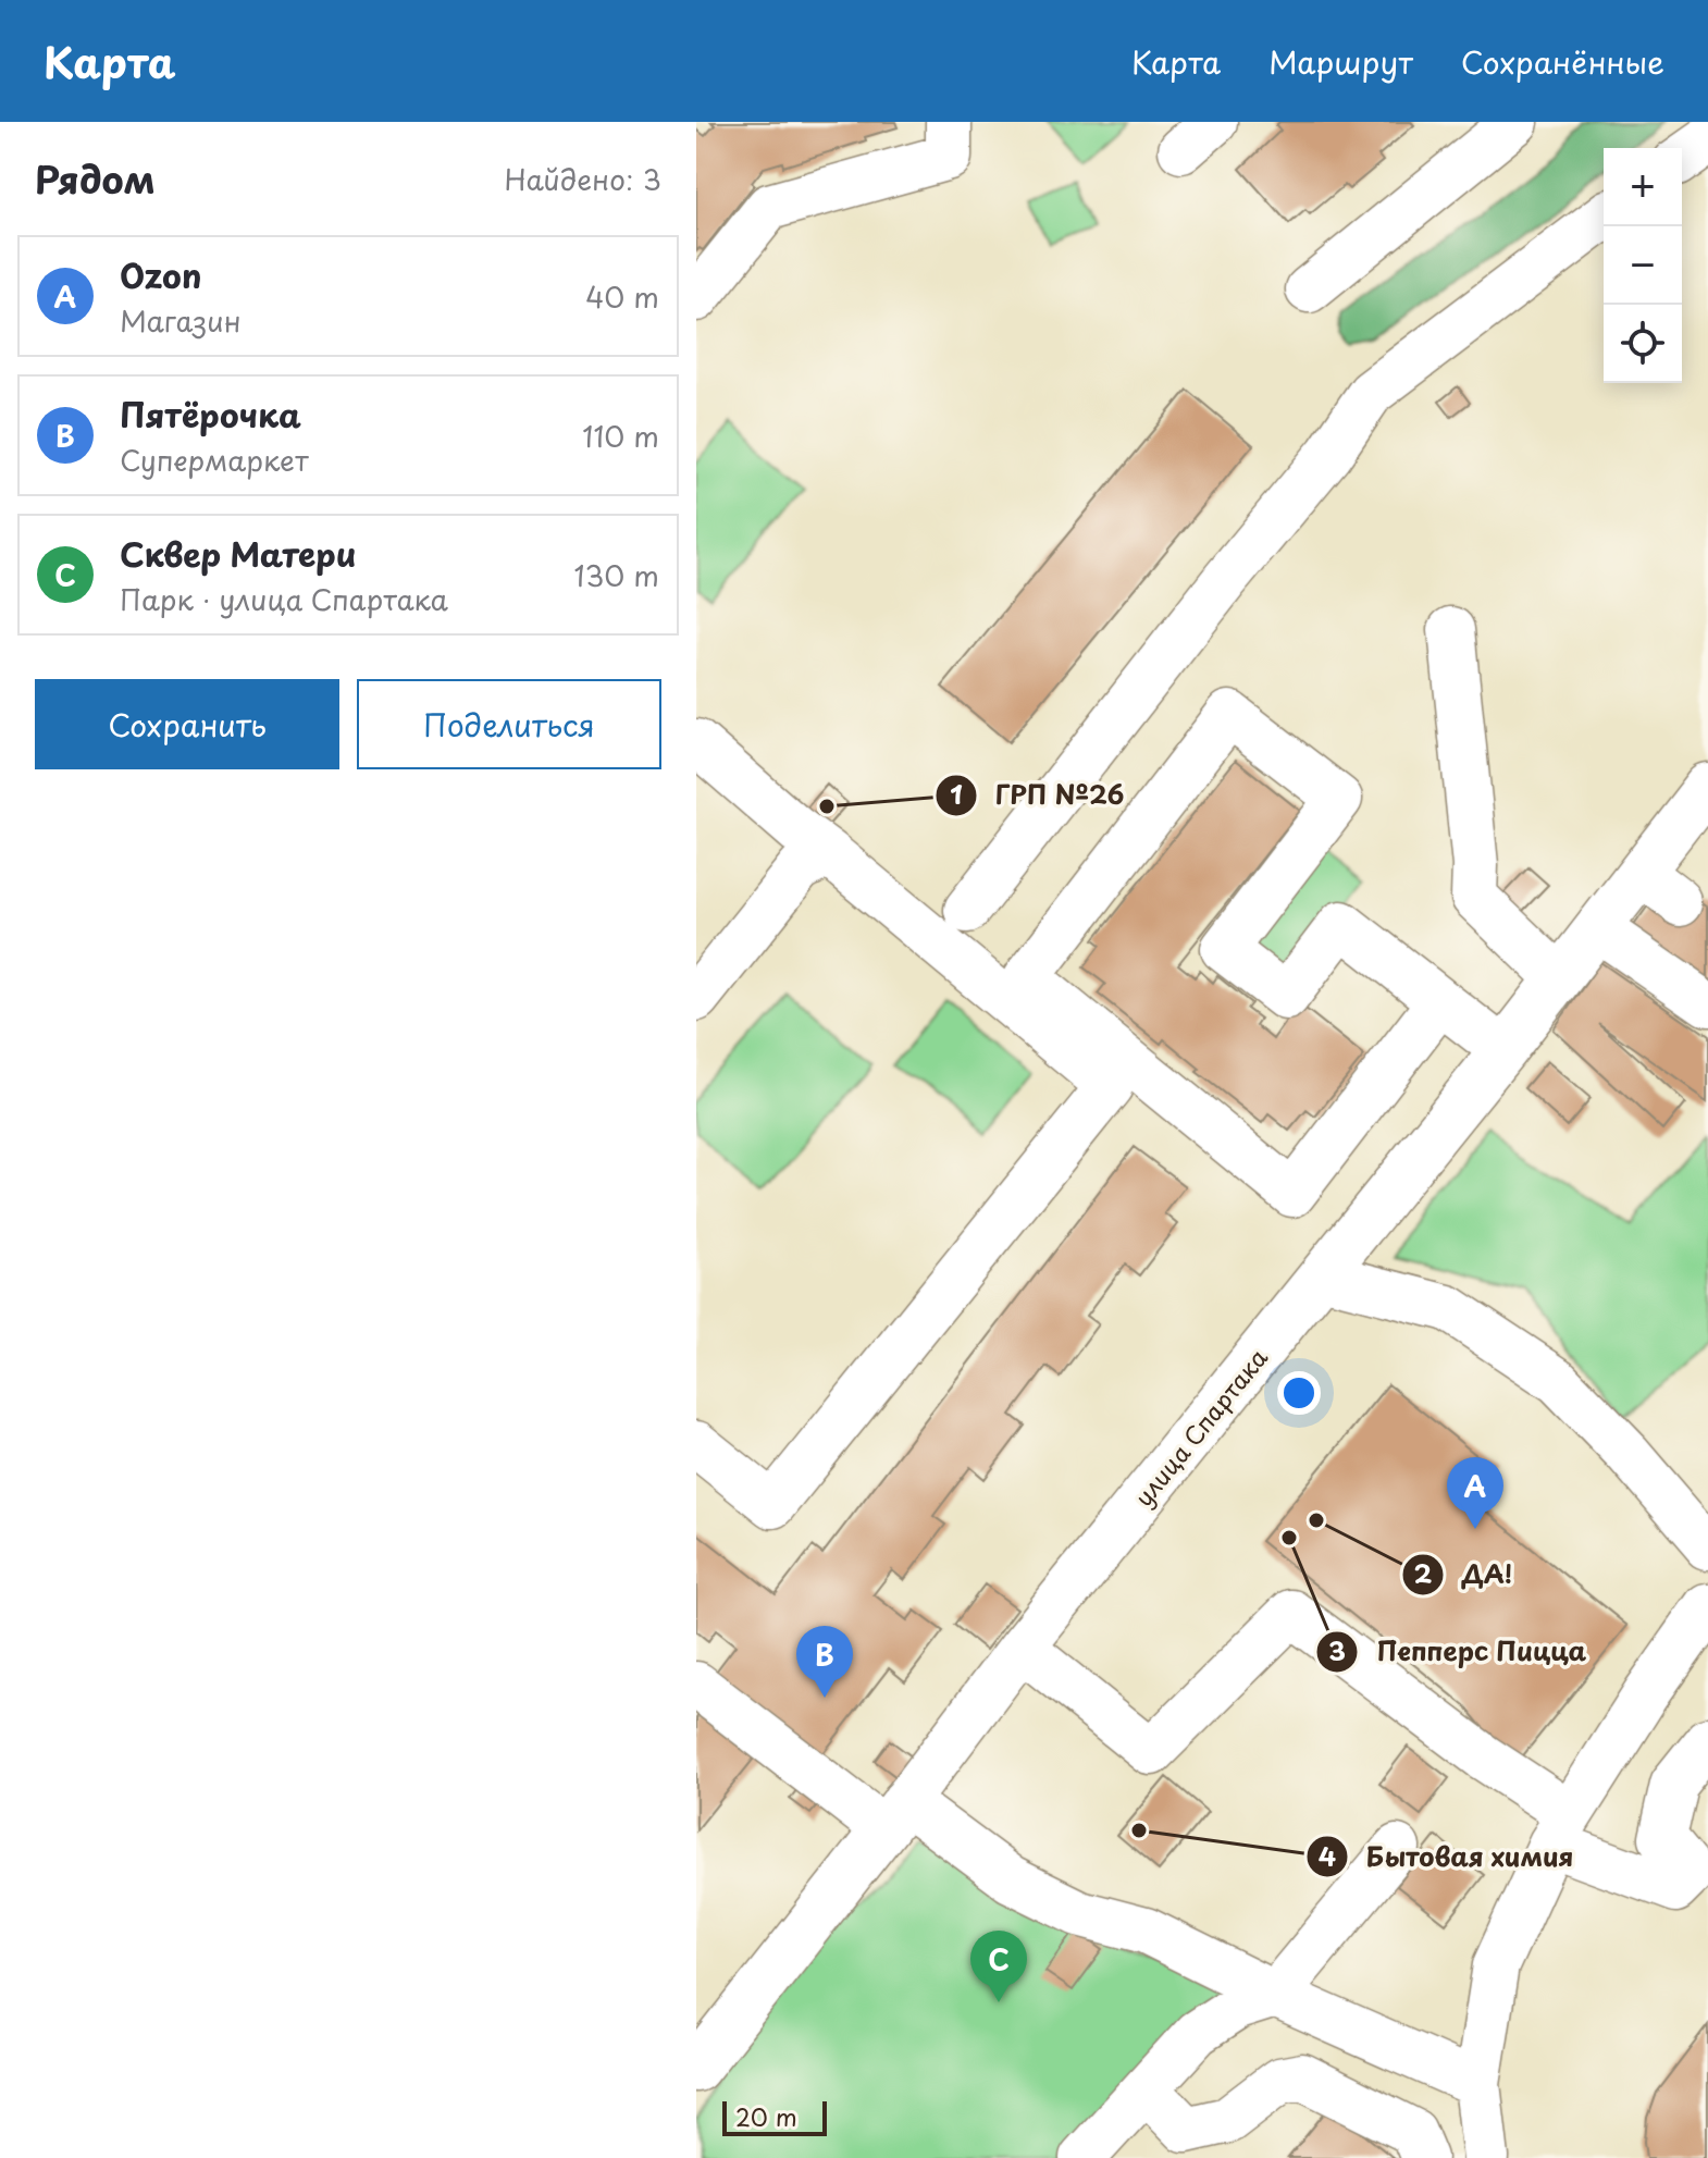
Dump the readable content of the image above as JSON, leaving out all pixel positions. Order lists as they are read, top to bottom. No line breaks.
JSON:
{"streets":{"street":["улица Спартака"]},"places":["ГРП №26","ДА!","Пепперс Пицца","Бытовая химия"],"scale_bar":"20 m","page":{"header":"Карта","nav":["Карта","Маршрут","Сохранённые"],"heading":["Рядом","Найдено: 3"],"map_buttons":["+","−"],"list":[{"mark":"A","name":"Ozon","note":"Магазин","value":"40 m"},{"mark":"B","name":"Пятёрочка","note":"Супермаркет","value":"110 m"},{"mark":"C","name":"Сквер Матери","note":"Парк · улица Спартака","value":"130 m"}],"buttons":["Сохранить","Поделиться"],"pins":["A","B","C"],"scale":"20 m"}}
